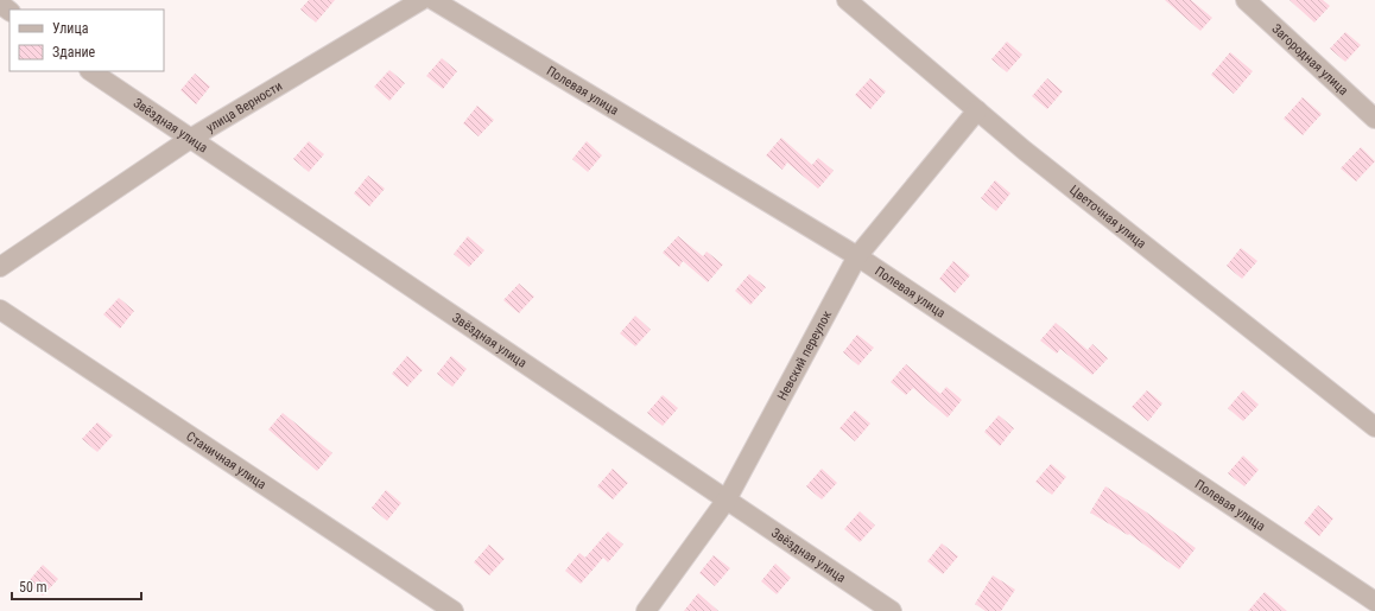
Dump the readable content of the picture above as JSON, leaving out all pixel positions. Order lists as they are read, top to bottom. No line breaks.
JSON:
{"streets":{"street":["Загородная улица","Полевая улица","улица Верности","Звёздная улица","Цветочная улица","Невский переулок","Станичная улица"]},"crossings":[["Полевая улица","Невский переулок"],["улица Верности","Звёздная улица"],["Звёздная улица","Невский переулок"],["Цветочная улица","Невский переулок"]],"legend":["Улица","Здание"],"scale_bar":"50 m"}
